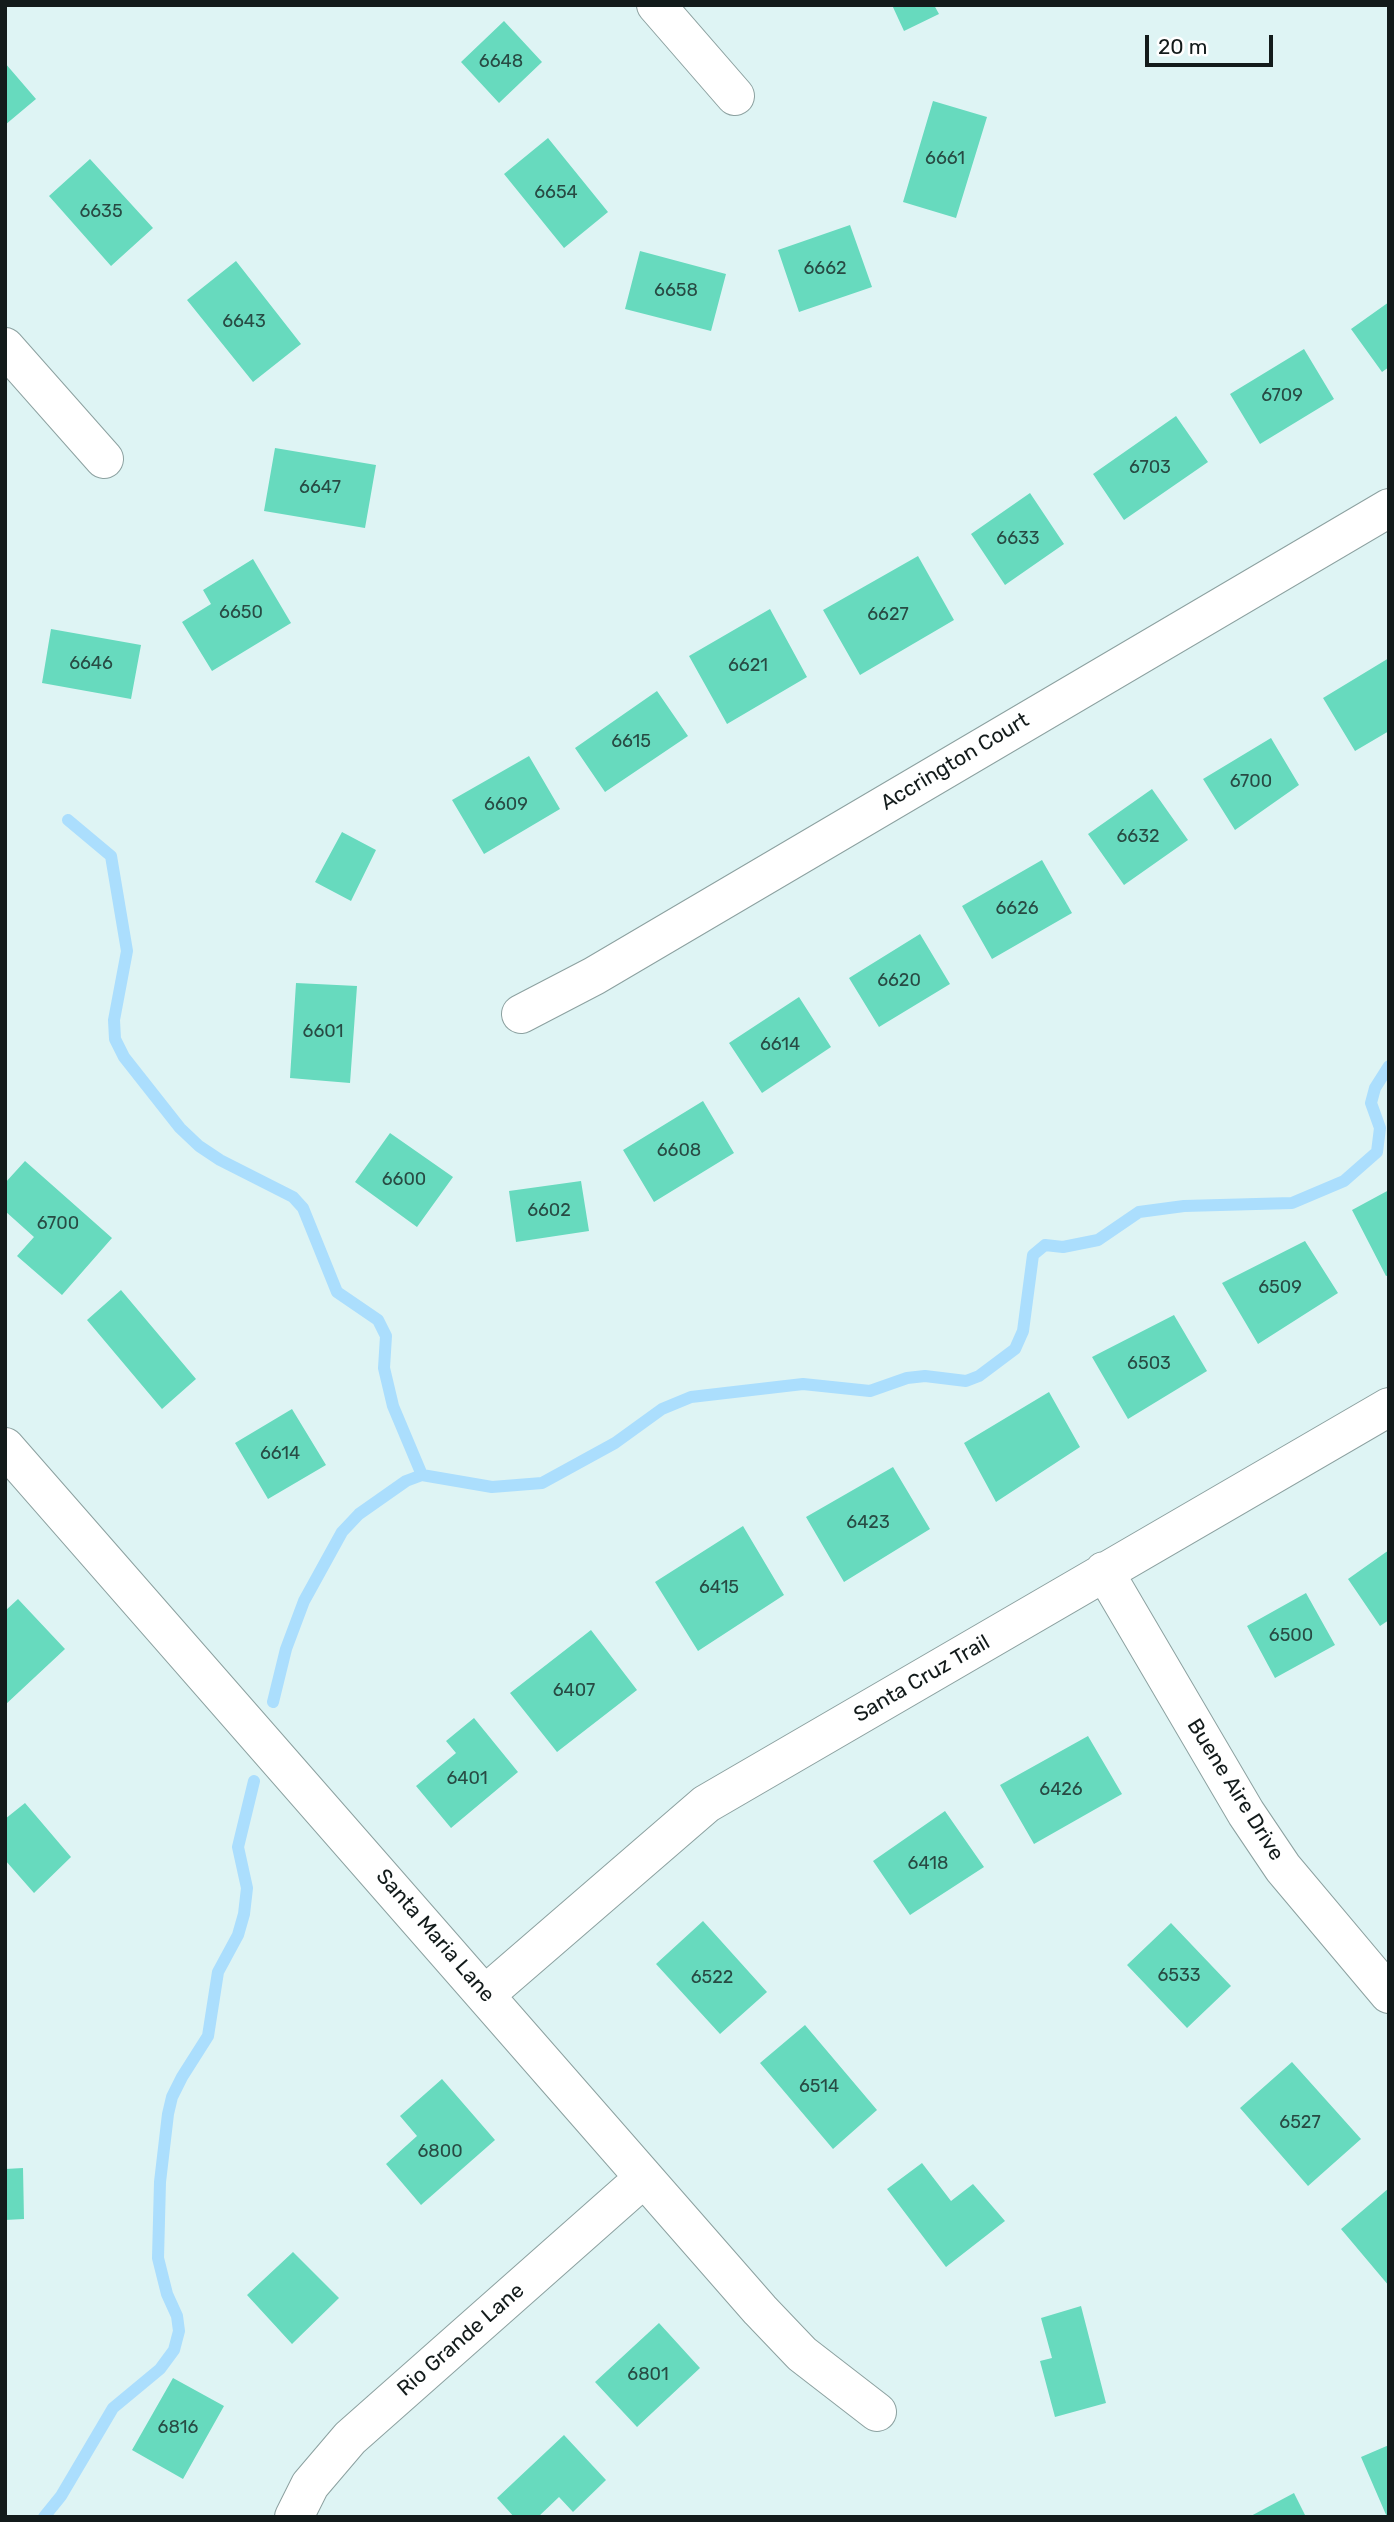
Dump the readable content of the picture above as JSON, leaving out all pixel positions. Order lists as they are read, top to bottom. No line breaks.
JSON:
{"streets":{"street":["Accrington Court","Santa Cruz Trail","Buene Aire Drive","Santa Maria Lane","Rio Grande Lane"]},"crossings":[["Santa Cruz Trail","Buene Aire Drive"],["Santa Cruz Trail","Santa Maria Lane"],["Santa Maria Lane","Rio Grande Lane"]],"house_numbers":["6648","6661","6654","6635","6662","6658","6643","6709","6703","6647","6633","6650","6627","6646","6621","6615","6700","6609","6632","6626","6620","6601","6614","6608","6600","6602","6700","6509","6503","6614","6423","6415","6500","6407","6401","6426","6418","6533","6522","6514","6527","6800","6801","6816"],"scale_bar":"20 m"}
